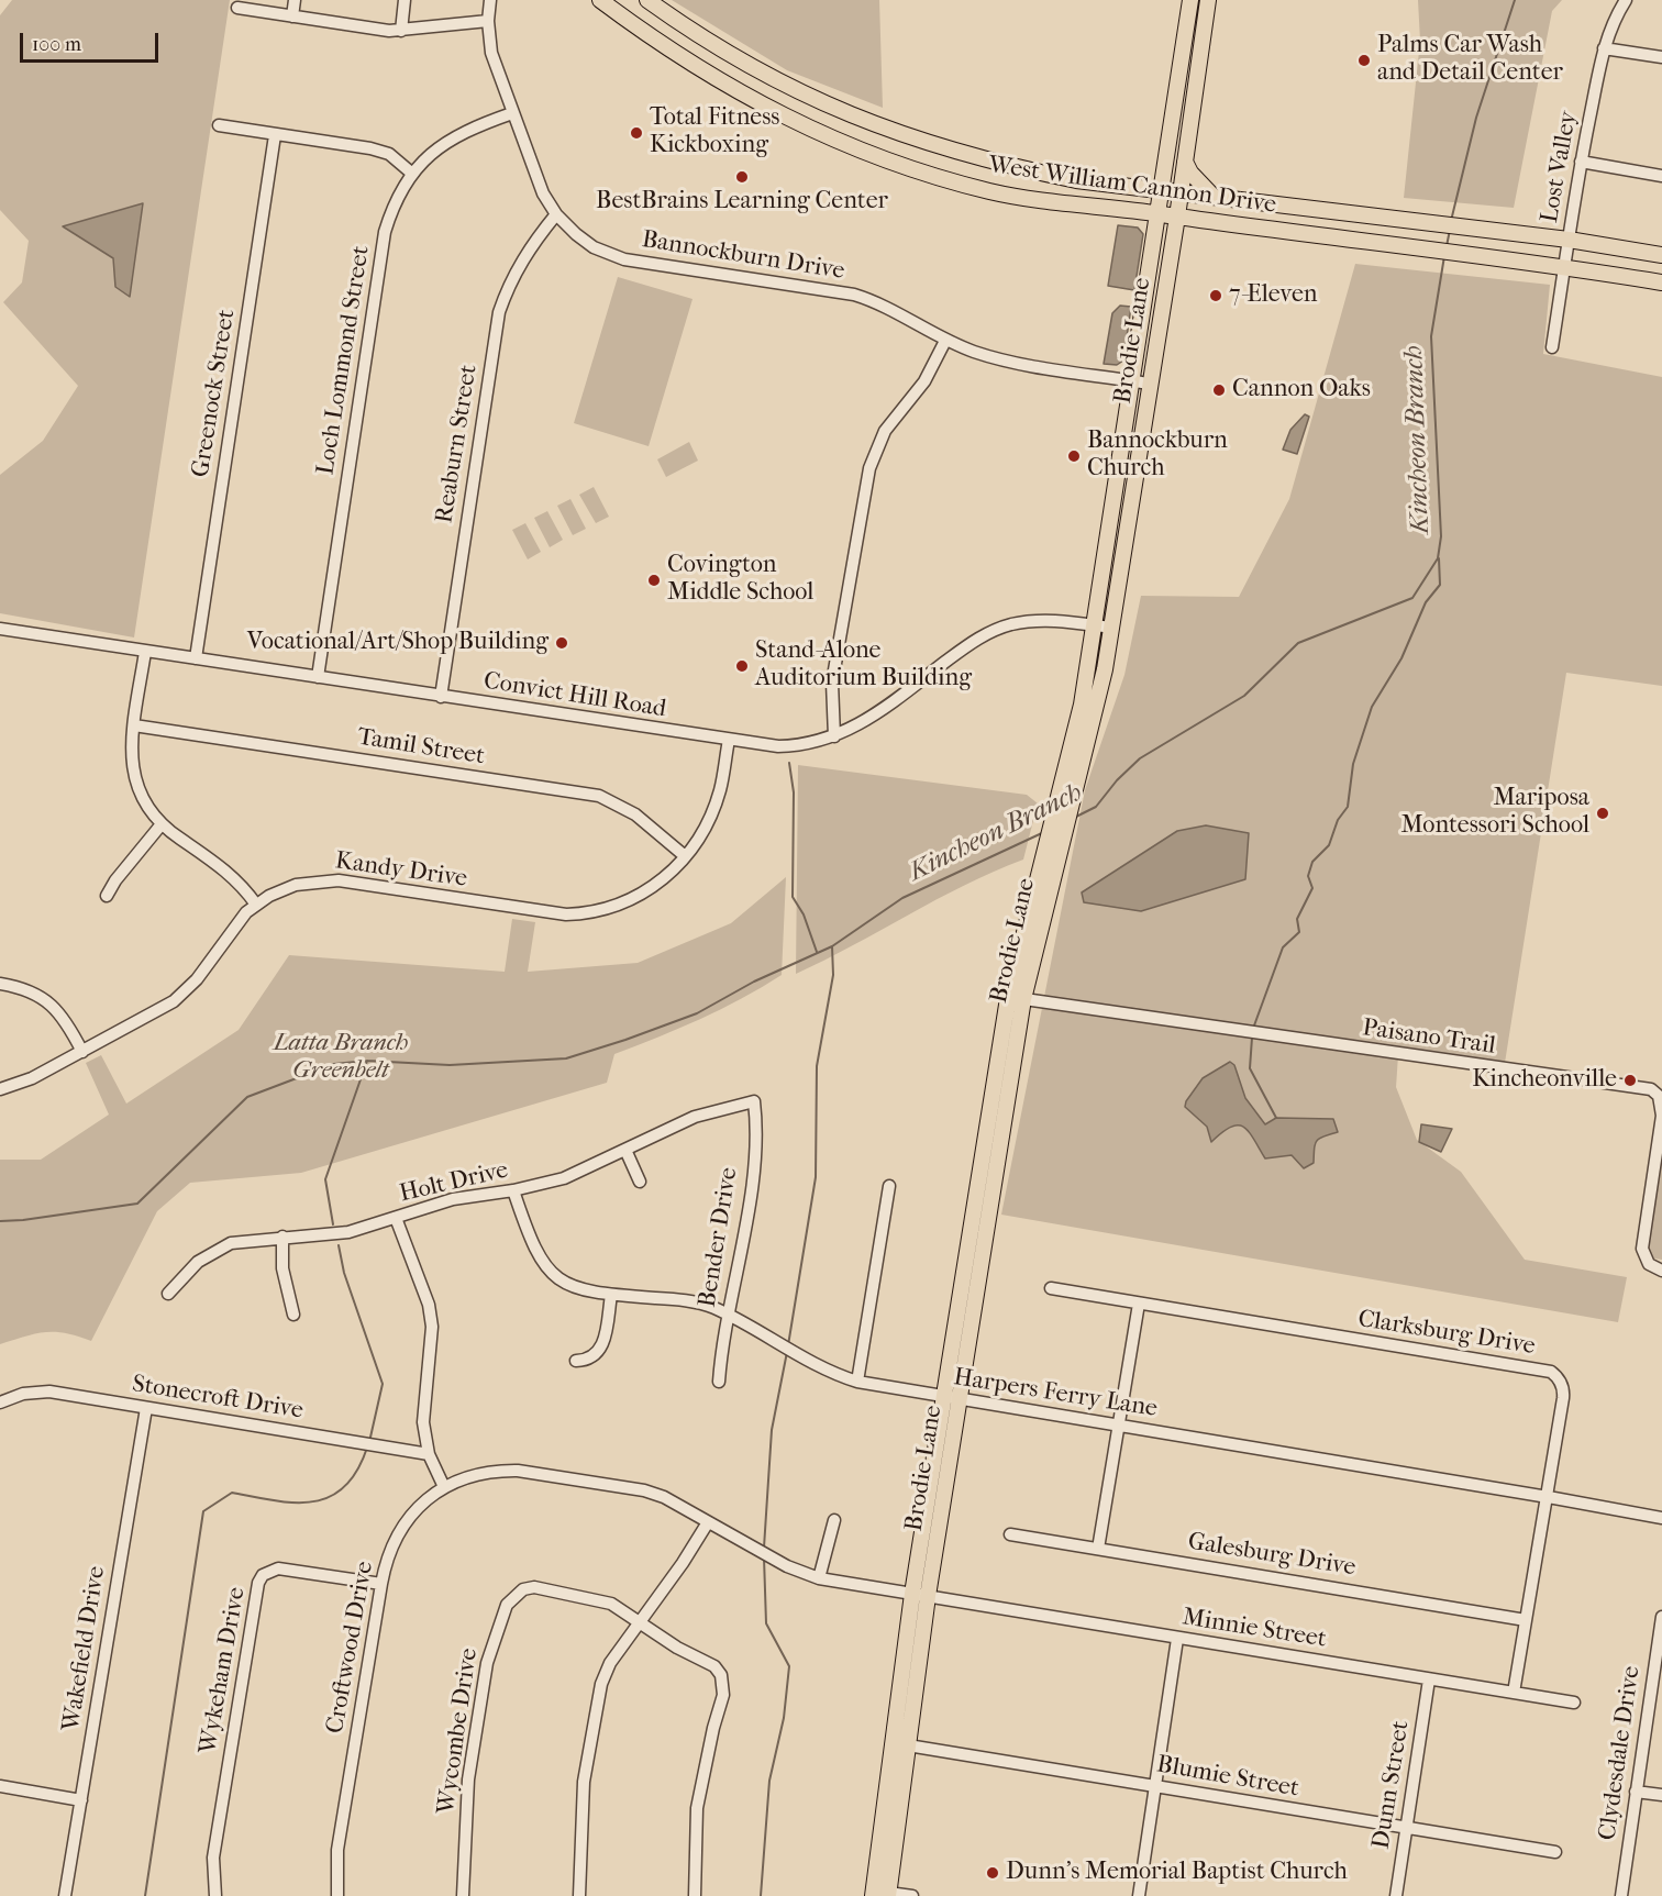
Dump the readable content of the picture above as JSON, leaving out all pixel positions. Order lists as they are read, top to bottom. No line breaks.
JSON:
{"streets":{"main road":["West William Cannon Drive","Brodie Lane"],"street":["Lost Valley","Bannockburn Drive","Loch Lommond Street","Greenock Street","Reaburn Street","Convict Hill Road","Tamil Street","Kandy Drive","Paisano Trail","Holt Drive","Bender Drive","Clarksburg Drive","Harpers Ferry Lane","Stonecroft Drive","Galesburg Drive","Minnie Street","Croftwood Drive","Wakefield Drive","Wykeham Drive","Wycombe Drive","Clydesdale Drive","Blumie Street","Dunn Street"]},"crossings":[["Lost Valley","West William Cannon Drive"],["West William Cannon Drive","Brodie Lane"],["Bannockburn Drive","Brodie Lane"],["Bannockburn Drive","Loch Lommond Street"],["Bannockburn Drive","Reaburn Street"],["Brodie Lane","Convict Hill Road"],["Brodie Lane","Paisano Trail"],["Brodie Lane","Harpers Ferry Lane"],["Brodie Lane","Minnie Street"],["Brodie Lane","Croftwood Drive"],["Brodie Lane","Blumie Street"],["Loch Lommond Street","Convict Hill Road"],["Greenock Street","Convict Hill Road"],["Reaburn Street","Convict Hill Road"],["Convict Hill Road","Kandy Drive"],["Tamil Street","Kandy Drive"],["Holt Drive","Bender Drive"],["Holt Drive","Harpers Ferry Lane"],["Bender Drive","Harpers Ferry Lane"],["Clarksburg Drive","Harpers Ferry Lane"],["Clarksburg Drive","Galesburg Drive"],["Clarksburg Drive","Minnie Street"],["Stonecroft Drive","Wakefield Drive"],["Minnie Street","Croftwood Drive"],["Minnie Street","Dunn Street"],["Croftwood Drive","Wykeham Drive"],["Blumie Street","Dunn Street"]],"water":["Kincheon Branch"],"parks":["Latta Branch Greenbelt"],"places":["Palms Car Wash and Detail Center","Total Fitness Kickboxing","BestBrains Learning Center","7-Eleven","Cannon Oaks","Bannockburn Church","Covington Middle School","Vocational/Art/Shop Building","Stand-Alone Auditorium Building","Mariposa Montessori School","Kincheonville","Dunn's Memorial Baptist Church"],"scale_bar":"100 m"}
